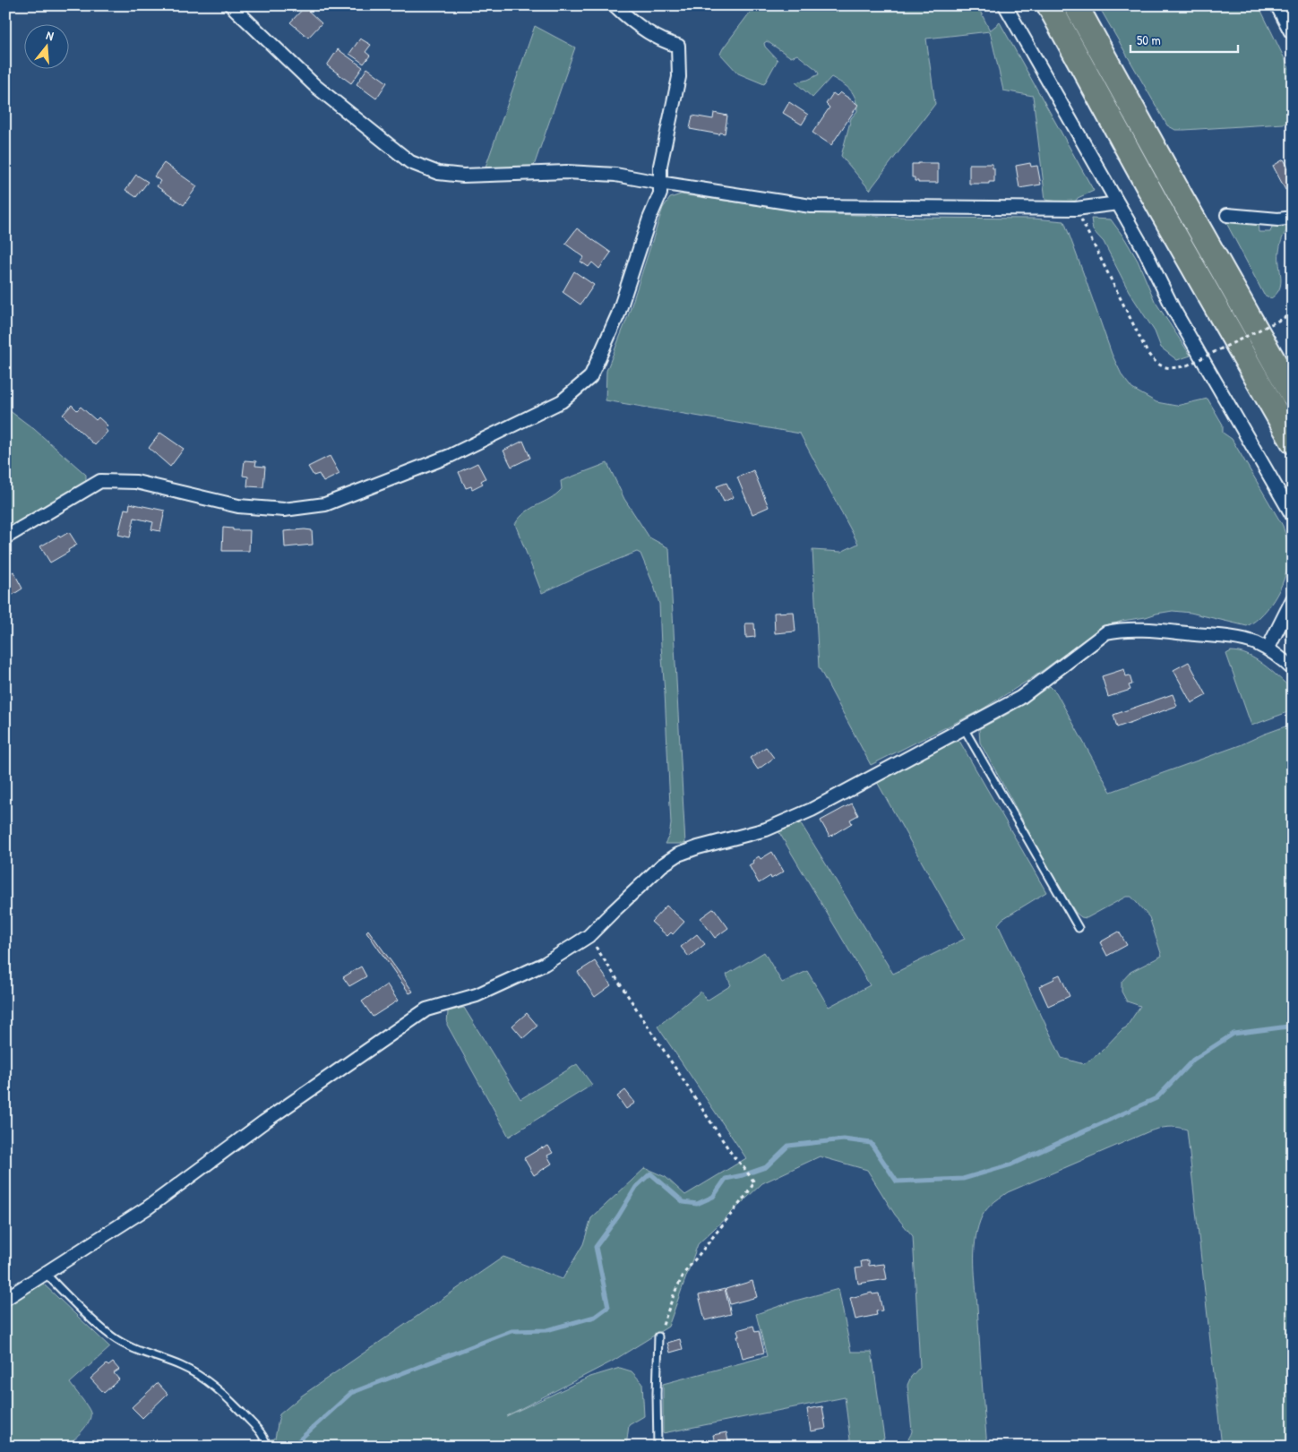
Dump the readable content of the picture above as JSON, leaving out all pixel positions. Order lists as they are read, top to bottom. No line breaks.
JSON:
{"scale_bar":"50 m","north":"top"}
